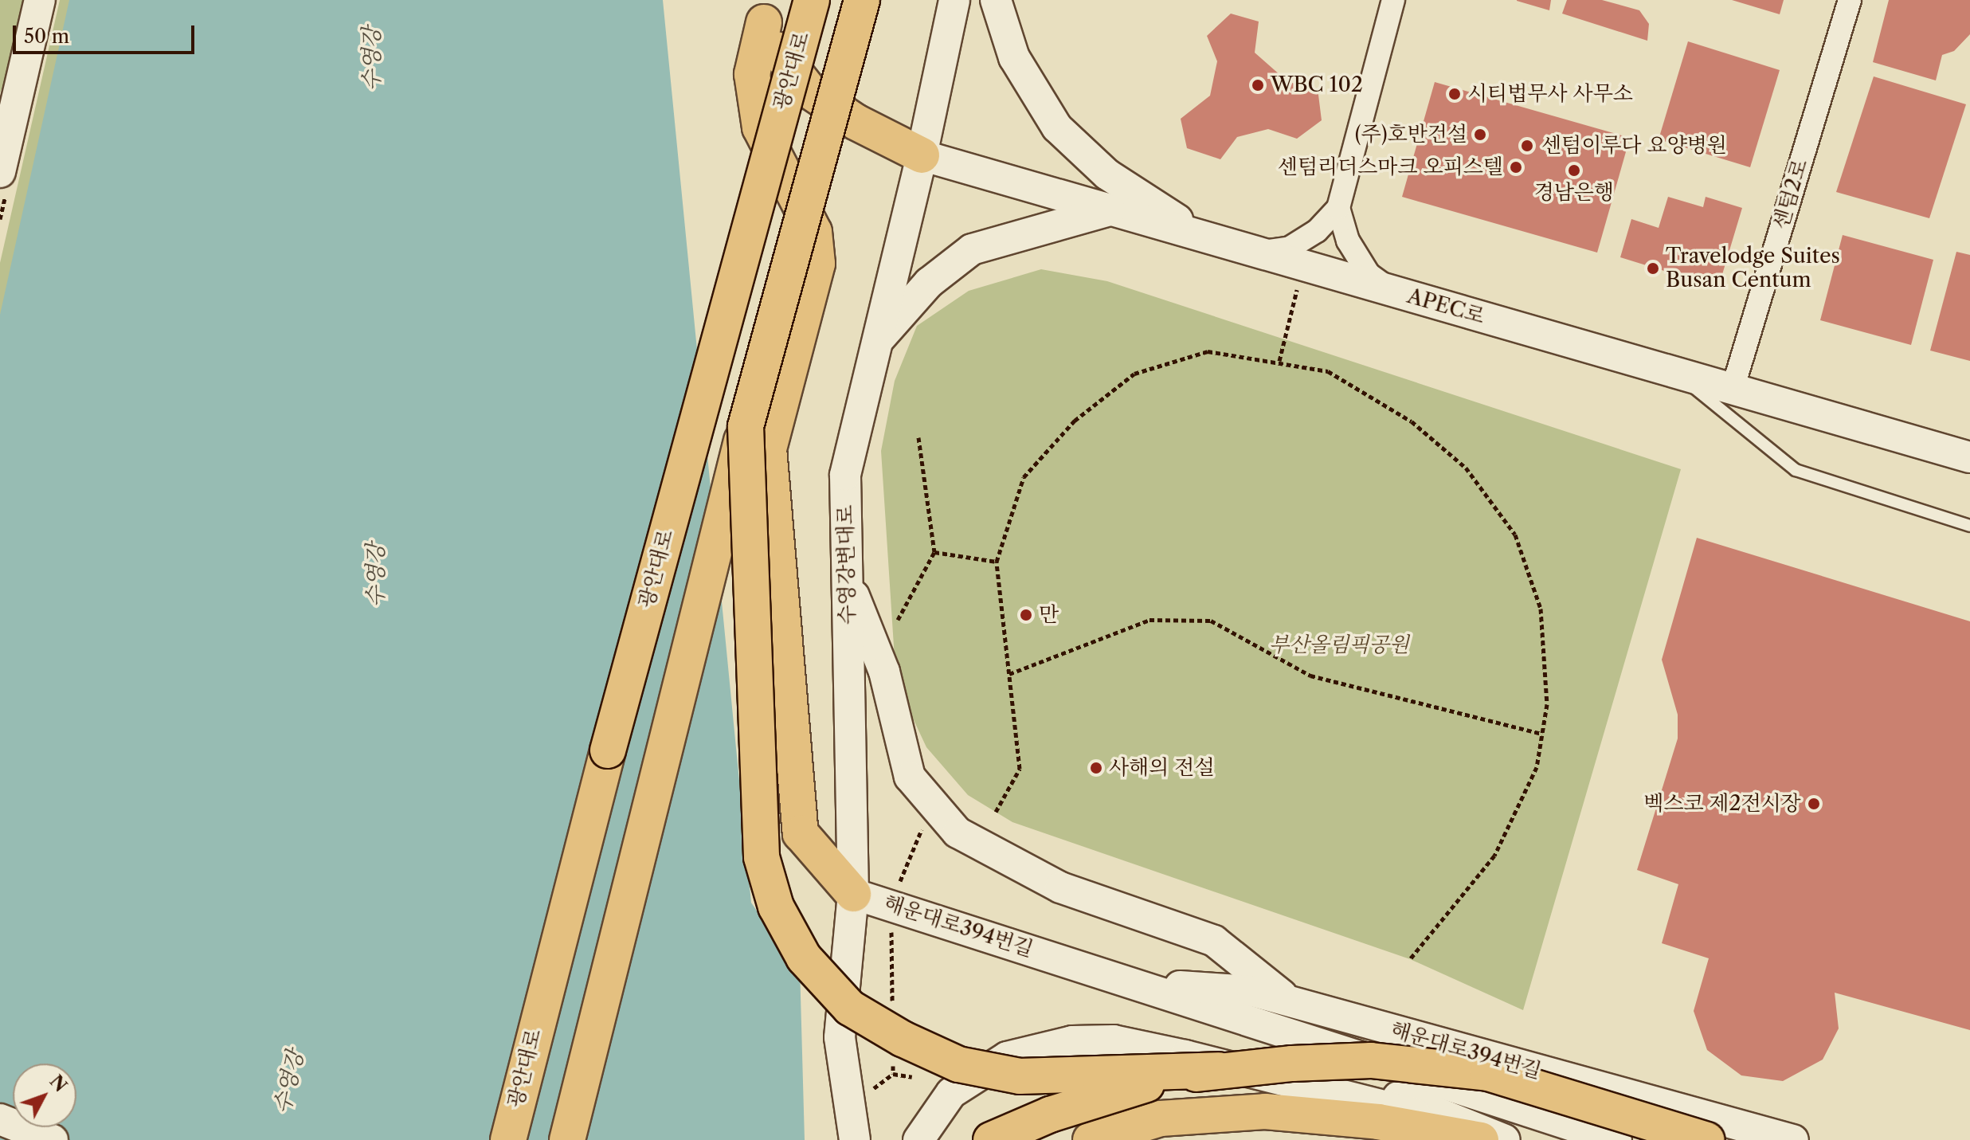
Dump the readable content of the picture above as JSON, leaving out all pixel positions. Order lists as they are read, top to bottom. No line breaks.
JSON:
{"streets":{"highway":["광안대로"],"main road":["APEC로","수영강변대로","해운대로394번길"],"street":["센텀2로"]},"crossings":[["센텀2로","APEC로"],["APEC로","수영강변대로"],["수영강변대로","해운대로394번길"]],"water":["수영강"],"parks":["부산올림픽공원"],"places":["WBC 102","시티법무사 사무소","(주)호반건설","센텀이루다 요양병원","센텀리더스마크 오피스텔","경남은행","Travelodge Suites Busan Centum","만","사해의 전설","벡스코 제2전시장"],"scale_bar":"50 m","north":"top right"}
